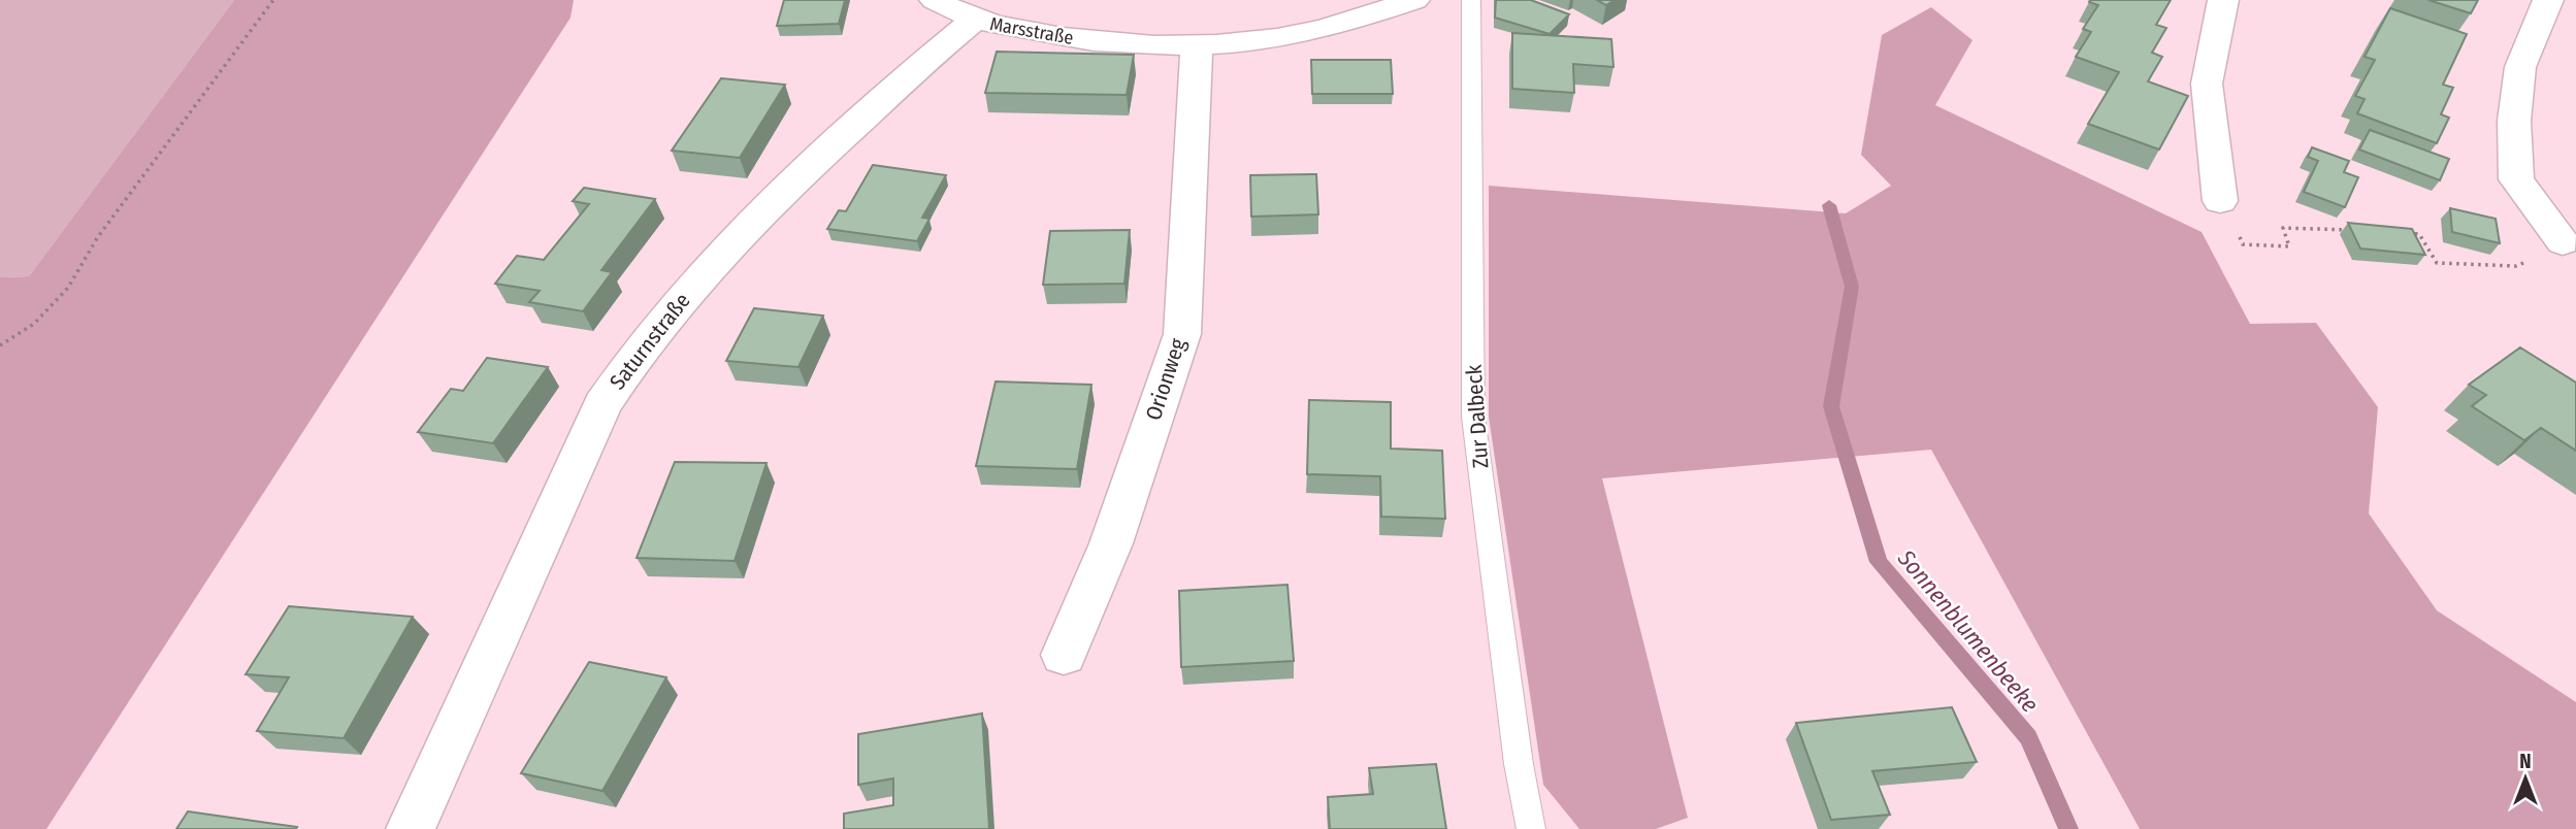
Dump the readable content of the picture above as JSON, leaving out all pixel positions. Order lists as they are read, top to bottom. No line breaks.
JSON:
{"streets":{"street":["Marsstraße","Saturnstraße","Orionweg"],"lane":["Zur Dalbeck"]},"crossings":[["Marsstraße","Saturnstraße"],["Marsstraße","Orionweg"]],"water":["Sonnenblumenbeeke"],"north":"top"}
